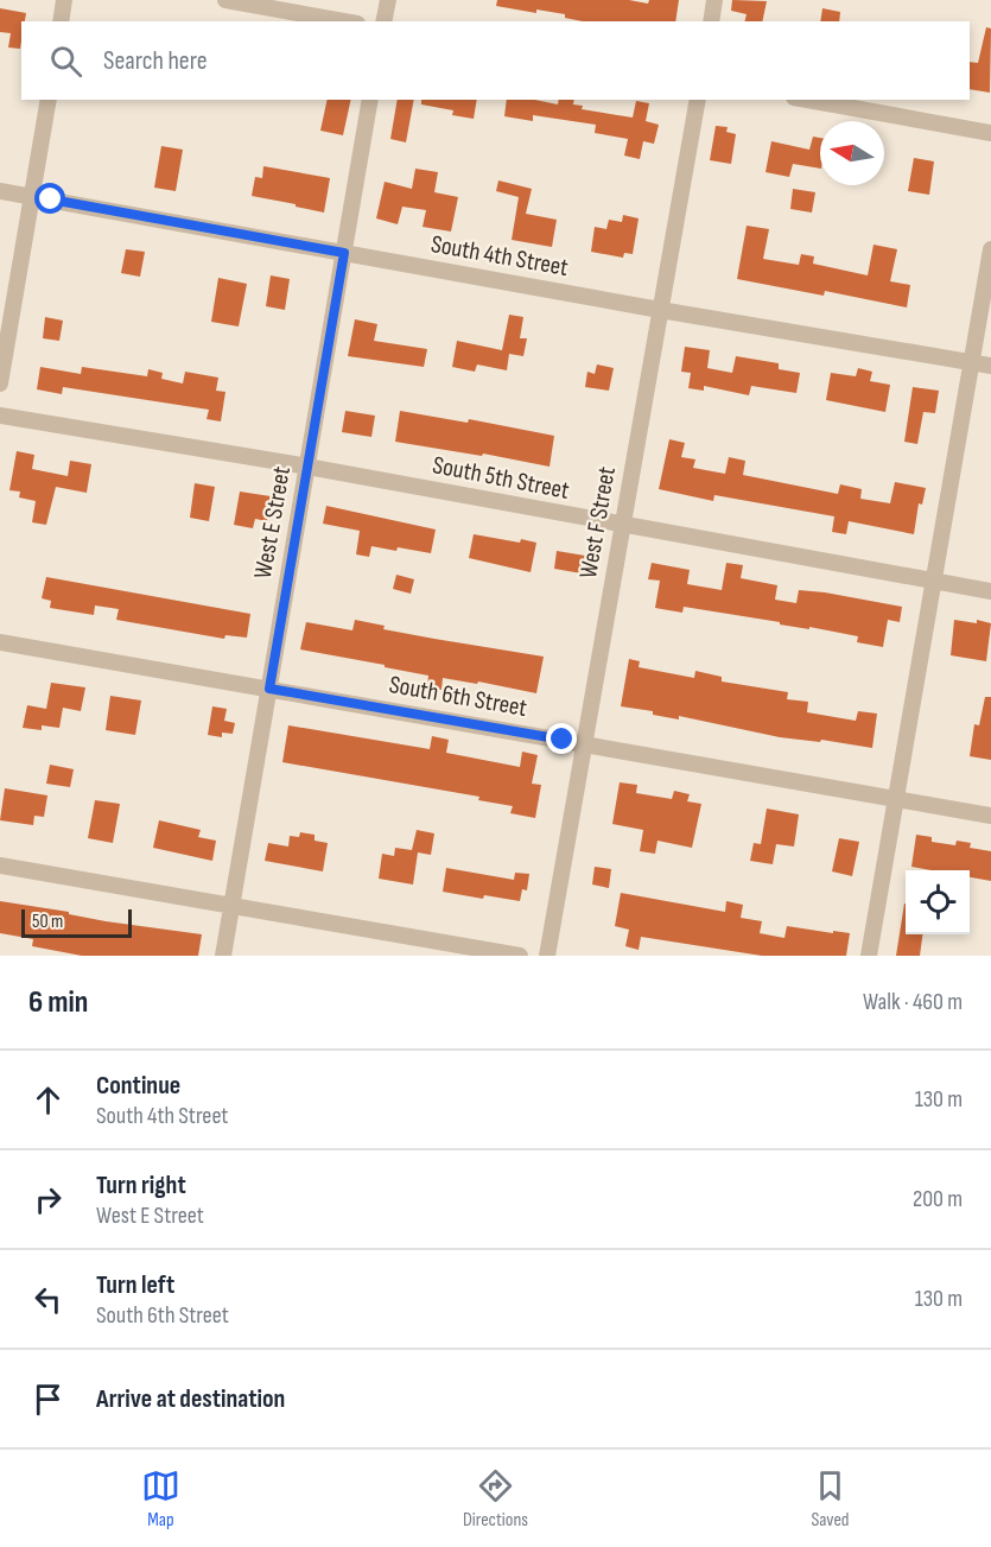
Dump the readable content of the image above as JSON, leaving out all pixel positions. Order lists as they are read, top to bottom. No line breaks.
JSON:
{"streets":{"street":["South 4th Street","South 5th Street","West E Street","West F Street","South 6th Street"]},"crossings":[["South 4th Street","West E Street"],["South 4th Street","West F Street"],["South 5th Street","West E Street"],["South 5th Street","West F Street"],["West E Street","South 6th Street"],["West F Street","South 6th Street"]],"scale_bar":"50 m","north":"left","page":{"search":"Search here","scale":"50 m","heading":["6 min","Walk · 460 m"],"list":[["Continue","South 4th Street","130 m"],["Turn right","West E Street","200 m"],["Turn left","South 6th Street","130 m"],"Arrive at destination"],"nav":["Map","Directions","Saved"]}}
